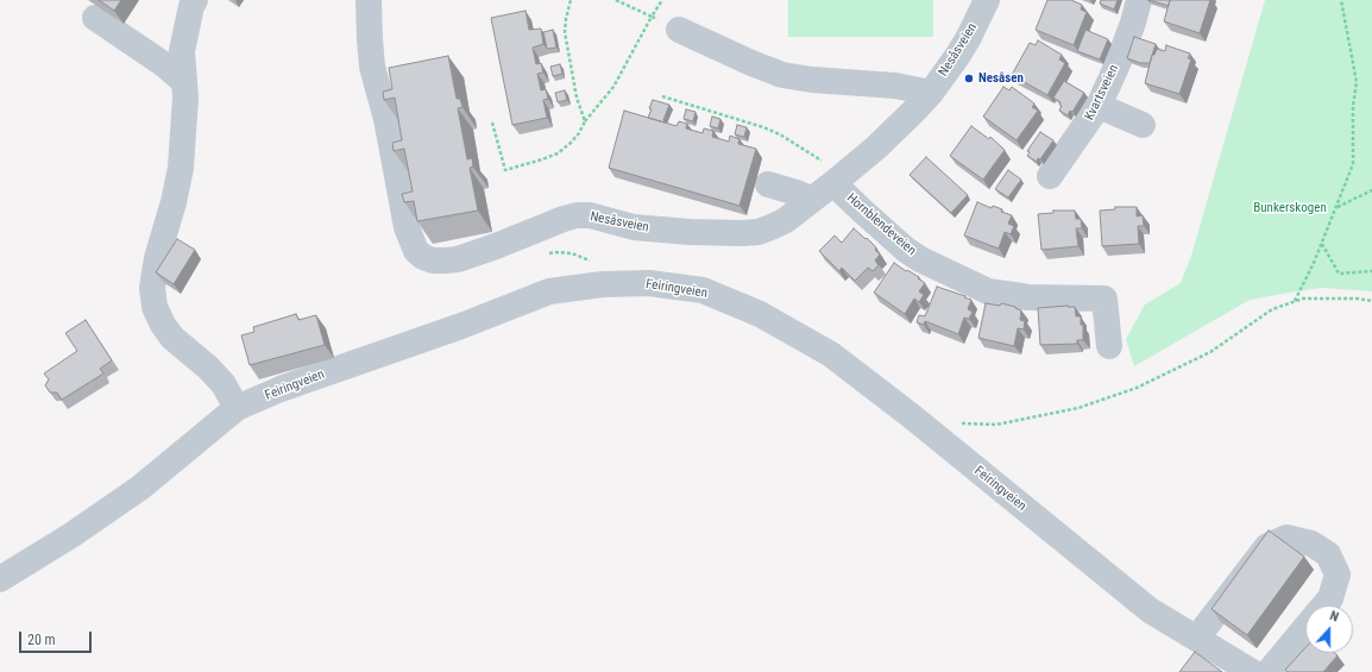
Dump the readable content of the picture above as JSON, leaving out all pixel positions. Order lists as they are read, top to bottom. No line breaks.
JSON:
{"streets":{"street":["Nesåsveien","Kvartsveien","Hornblendeveien","Feiringveien"]},"crossings":[["Nesåsveien","Hornblendeveien"]],"parks":["Bunkerskogen"],"places":["Nesåsen"],"scale_bar":"20 m","north":"top"}
